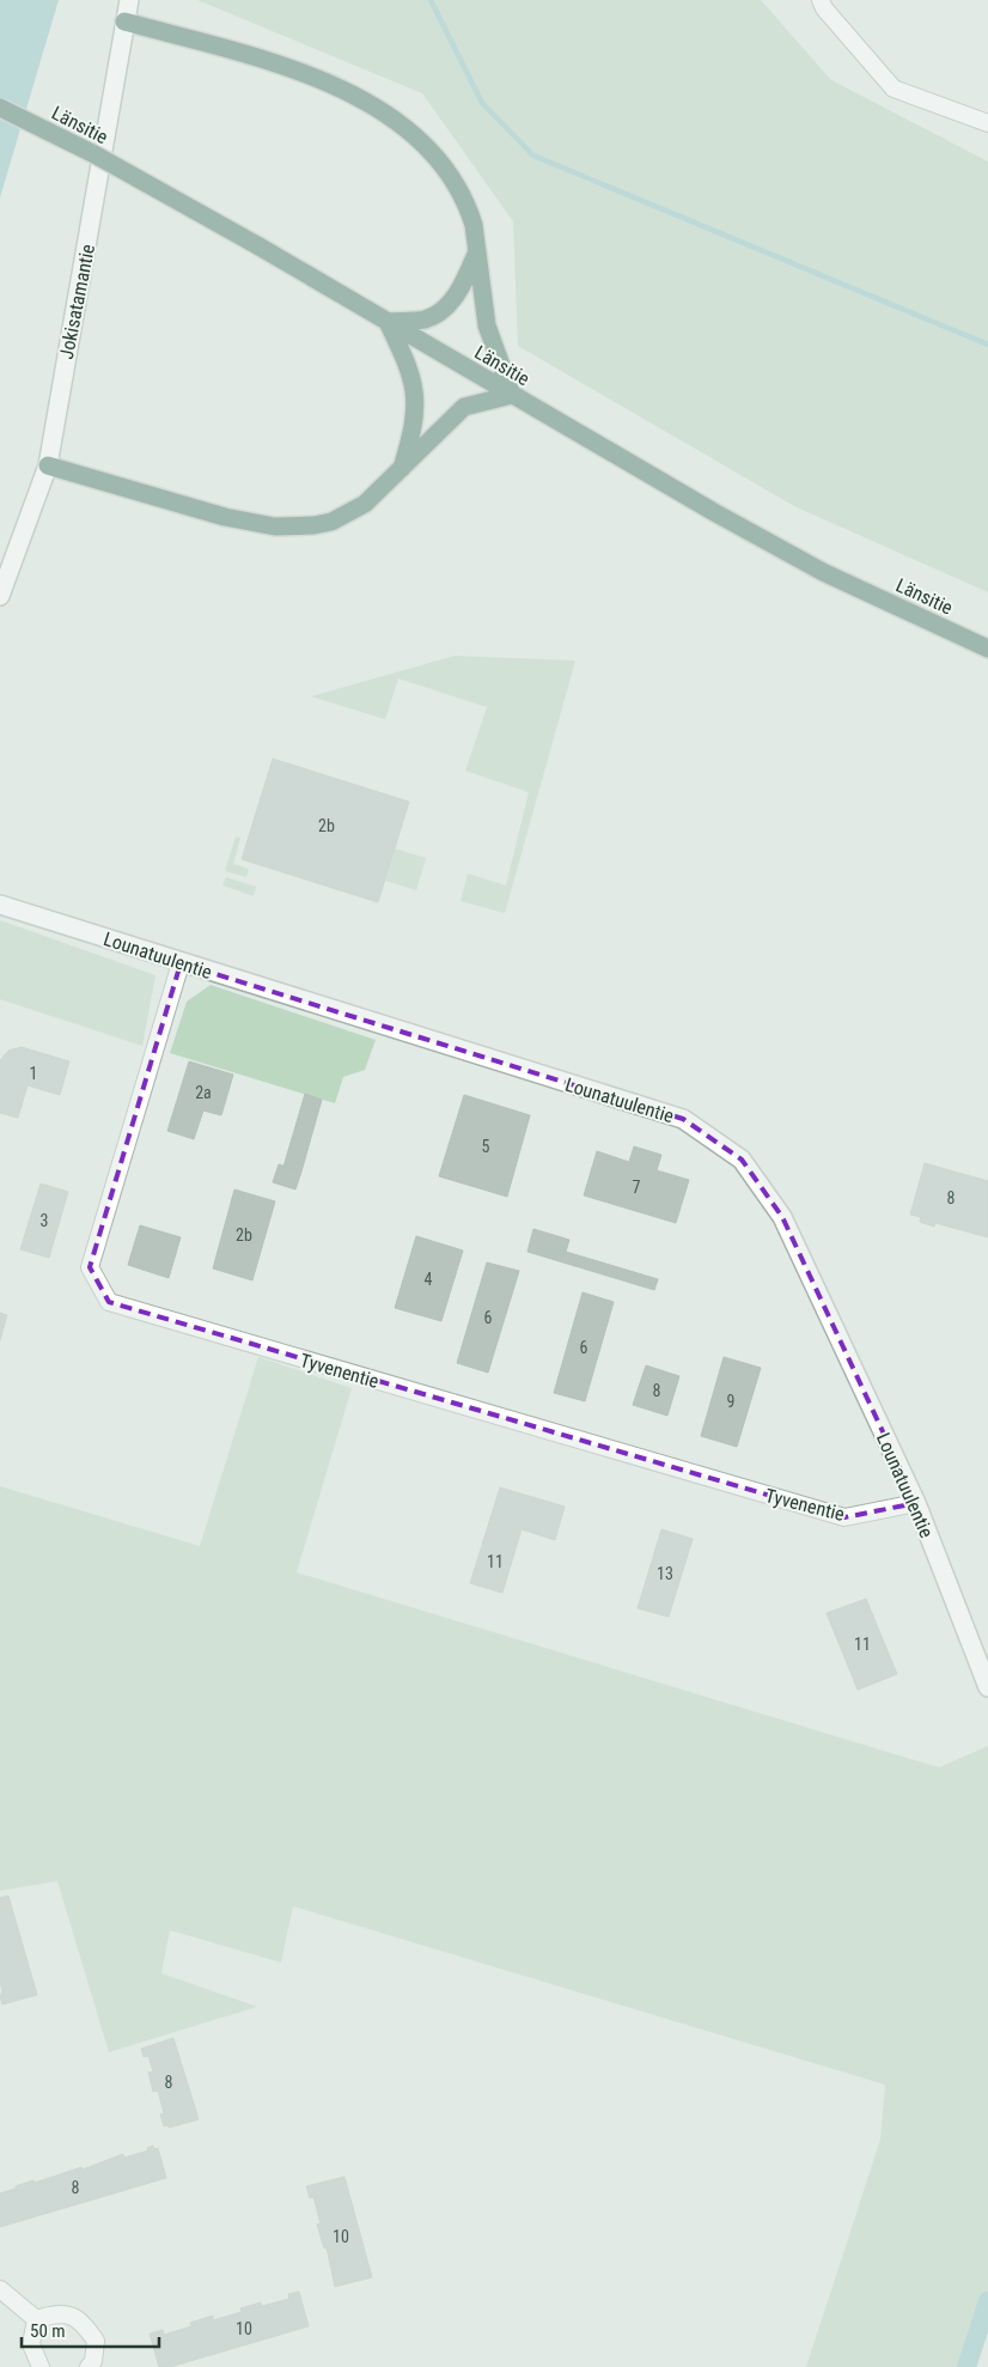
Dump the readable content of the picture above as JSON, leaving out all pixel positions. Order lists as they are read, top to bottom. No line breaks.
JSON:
{"streets":{"highway":["Länsitie"],"street":["Jokisatamantie","Lounatuulentie","Tyvenentie"]},"crossings":[["Lounatuulentie","Tyvenentie"]],"house_numbers":["2b","1","2a","5","7","8","3","2b","4","6","6","8","9","11","13","11","8","8","10","10"],"scale_bar":"50 m"}
